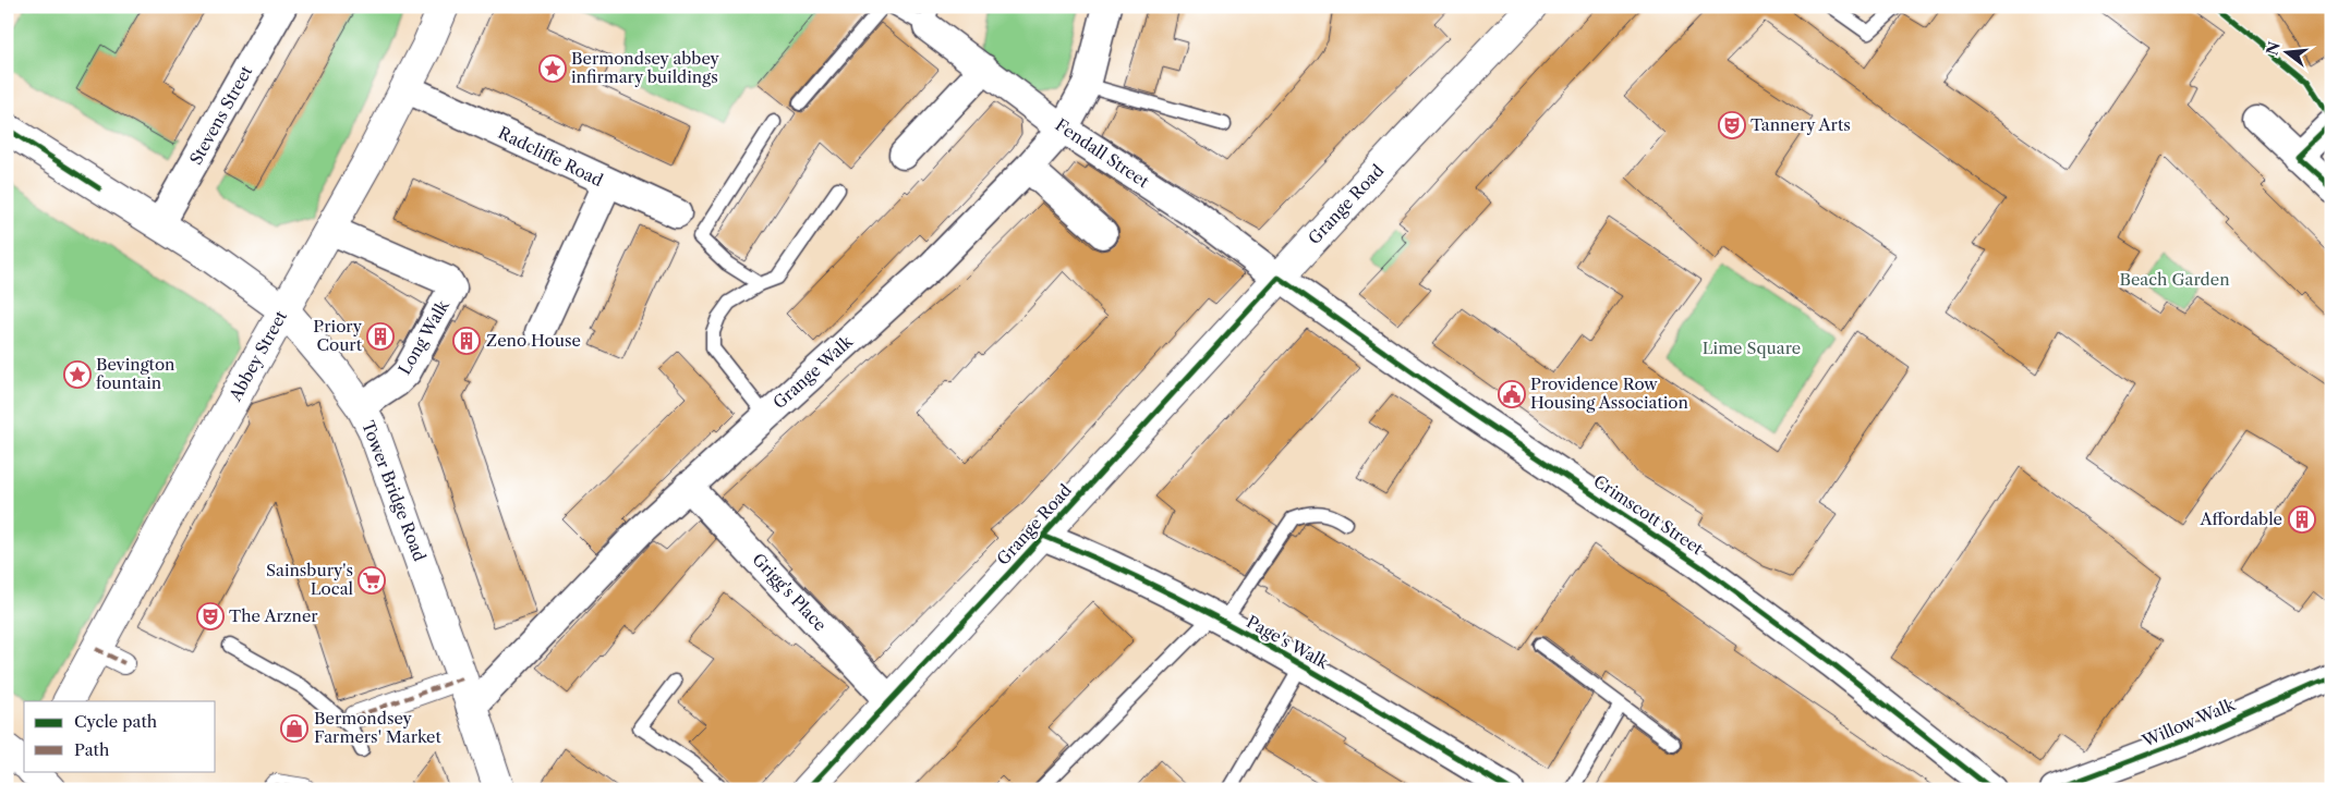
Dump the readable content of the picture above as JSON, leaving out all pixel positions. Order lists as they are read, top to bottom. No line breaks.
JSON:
{"streets":{"main road":["Grange Road","Abbey Street","Tower Bridge Road"],"street":["Stevens Street","Fendall Street","Radcliffe Road","Long Walk","Grange Walk","Crimscott Street","Grigg's Place","Page's Walk","Willow Walk"]},"crossings":[["Stevens Street","Tower Bridge Road"],["Fendall Street","Grange Road"],["Fendall Street","Grange Walk"],["Fendall Street","Crimscott Street"],["Radcliffe Road","Abbey Street"],["Grange Road","Crimscott Street"],["Grange Road","Grigg's Place"],["Grange Road","Page's Walk"],["Long Walk","Abbey Street"],["Long Walk","Tower Bridge Road"],["Abbey Street","Tower Bridge Road"],["Grange Walk","Tower Bridge Road"],["Grange Walk","Grigg's Place"]],"parks":["Beach Garden","Lime Square"],"places":{"place":["Bermondsey abbey infirmary buildings","Bevington fountain"],"theatre":["Tannery Arts","The Arzner"],"building":["Priory Court","Zeno House","Affordable"],"public building":["Providence Row Housing Association"],"supermarket":["Sainsbury's Local"],"shop":["Bermondsey Farmers' Market"]},"legend":["Cycle path","Path"],"north":"left"}
